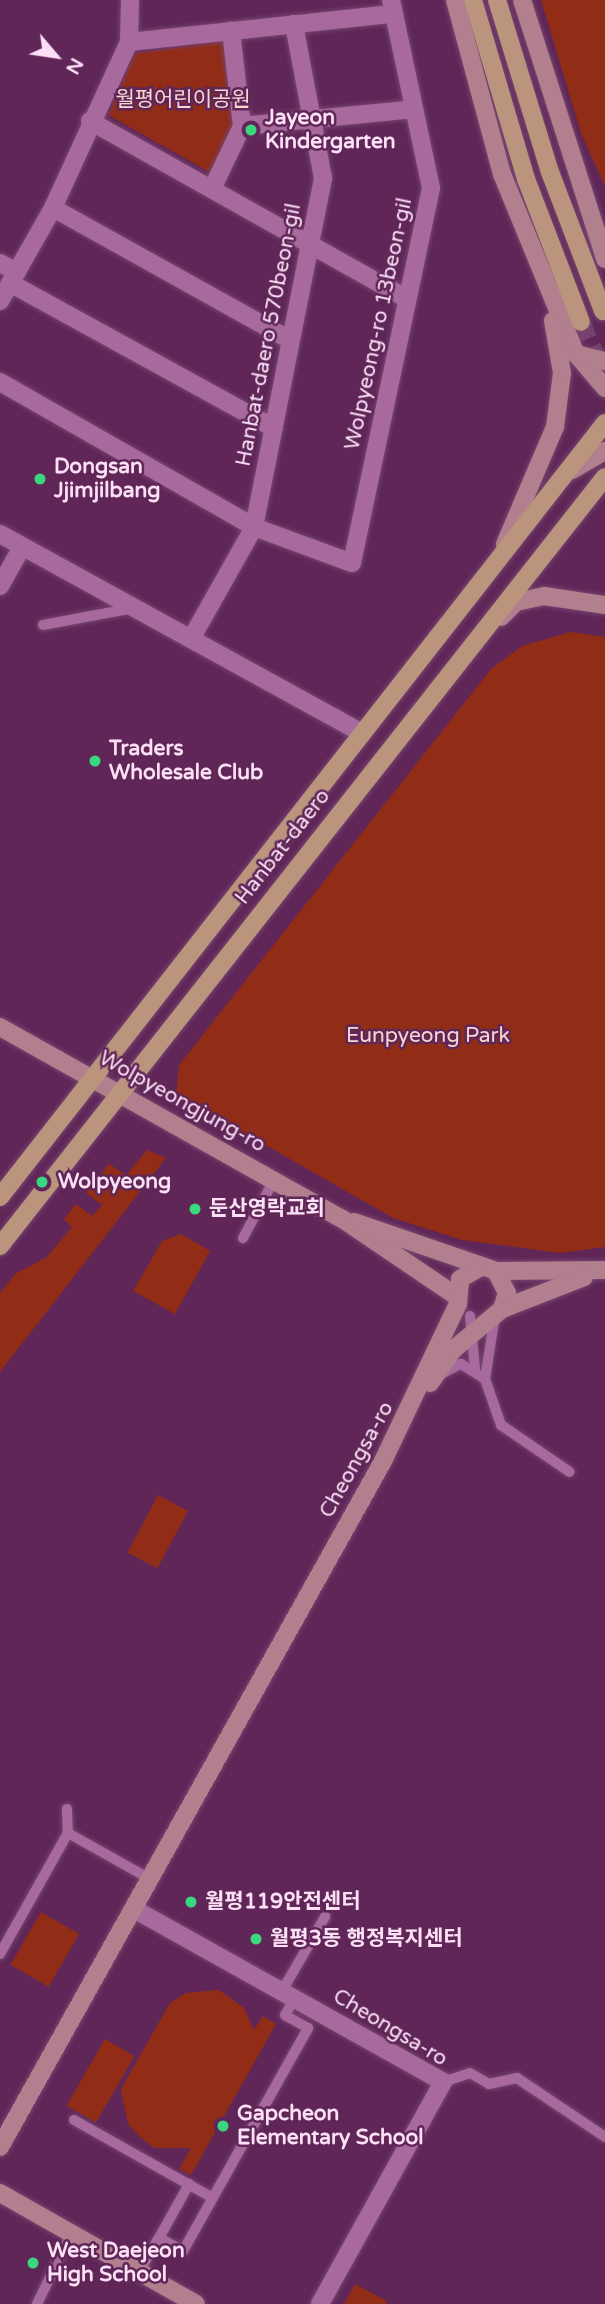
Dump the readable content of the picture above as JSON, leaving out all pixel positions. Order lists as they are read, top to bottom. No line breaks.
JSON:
{"streets":{"main road":["Hanbat-daero"],"street":["Wolpyeong-ro 13beon-gil","Hanbat-daero 570beon-gil","Wolpyeongjung-ro","Cheongsa-ro"]},"crossings":[["Wolpyeong-ro 13beon-gil","Hanbat-daero 570beon-gil"],["Hanbat-daero","Wolpyeongjung-ro"]],"parks":["월평어린이공원","Eunpyeong Park"],"places":["Jayeon Kindergarten","Dongsan Jjimjilbang","Traders Wholesale Club","Wolpyeong","둔산영락교회","월평119안전센터","월평3동 행정복지센터","Gapcheon Elementary School","West Daejeon High School"],"north":"bottom right"}
